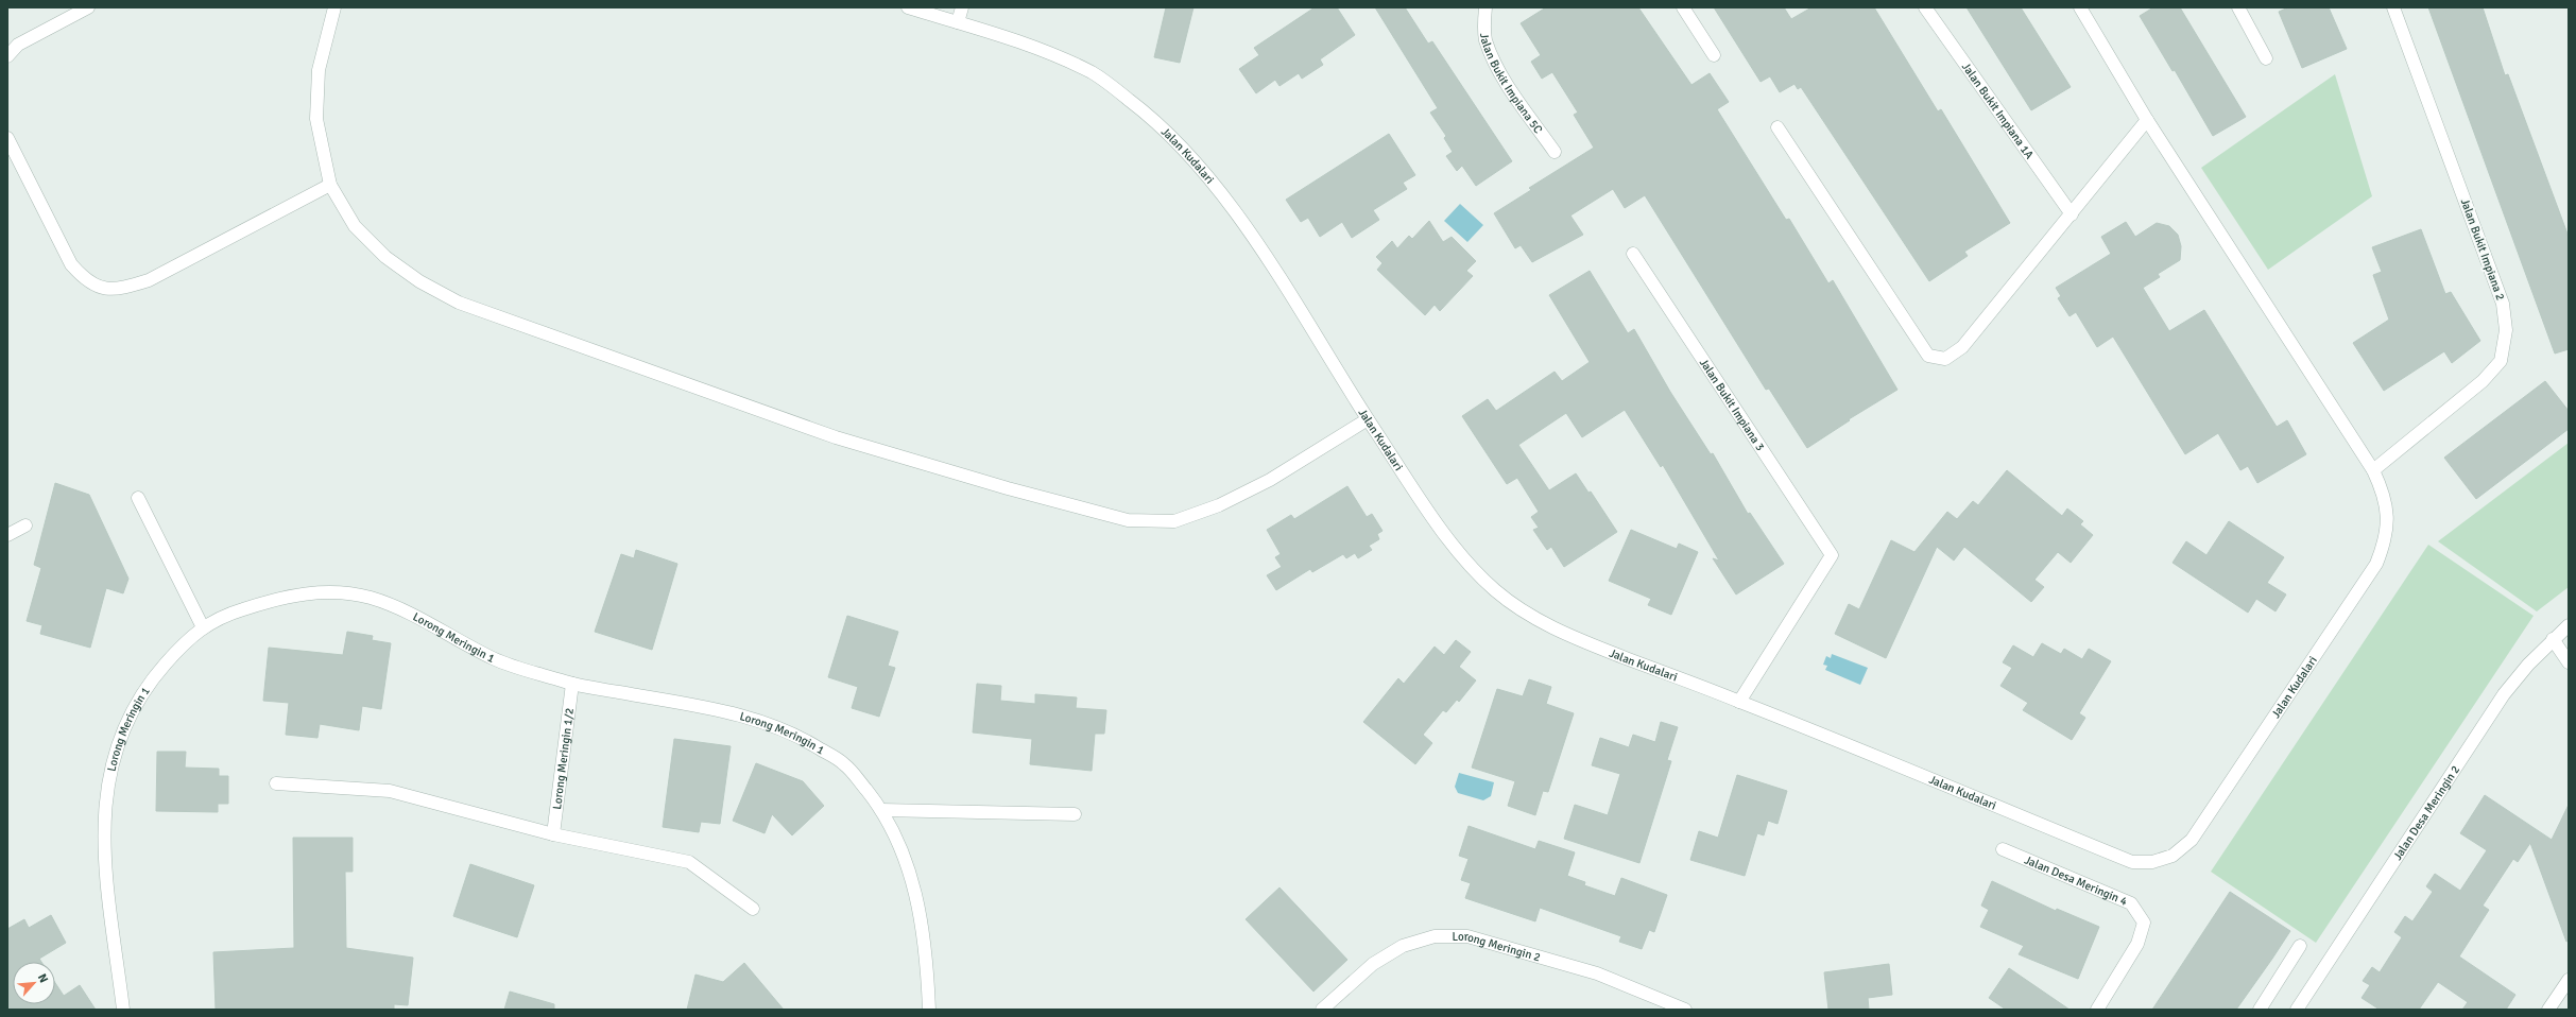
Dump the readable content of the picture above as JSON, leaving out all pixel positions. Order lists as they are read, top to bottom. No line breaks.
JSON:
{"streets":{"street":["Jalan Bukit Impiana 5C","Jalan Bukit Impiana 1A","Jalan Kudalari","Jalan Bukit Impiana 2","Jalan Bukit Impiana 3","Lorong Meringin 1","Lorong Meringin 1/2","Jalan Desa Meringin 2","Jalan Desa Meringin 4","Lorong Meringin 2"]},"crossings":[["Jalan Kudalari","Jalan Bukit Impiana 2"],["Jalan Kudalari","Jalan Bukit Impiana 3"],["Lorong Meringin 1","Lorong Meringin 1/2"]],"north":"top right"}
